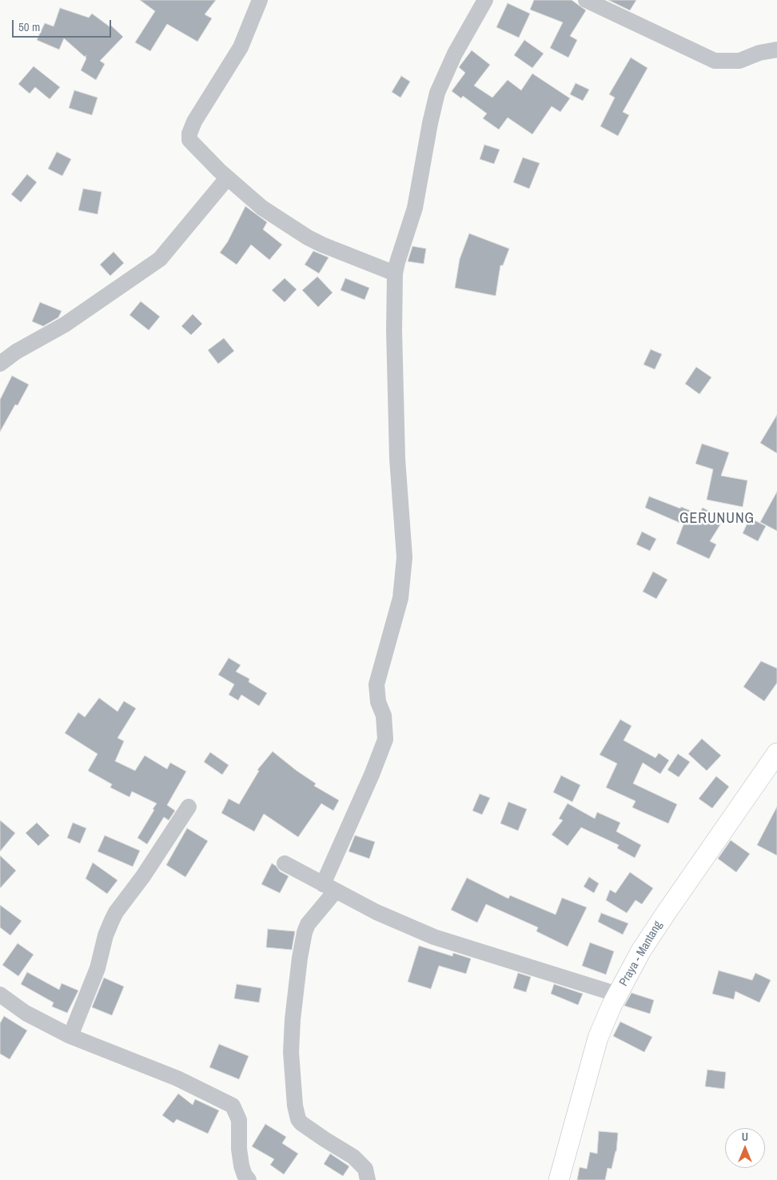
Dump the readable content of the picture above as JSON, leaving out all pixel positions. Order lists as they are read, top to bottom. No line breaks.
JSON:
{"streets":{"main road":["Praya - Mantang"]},"districts":["GERUNUNG"],"scale_bar":"50 m","north":"top"}
